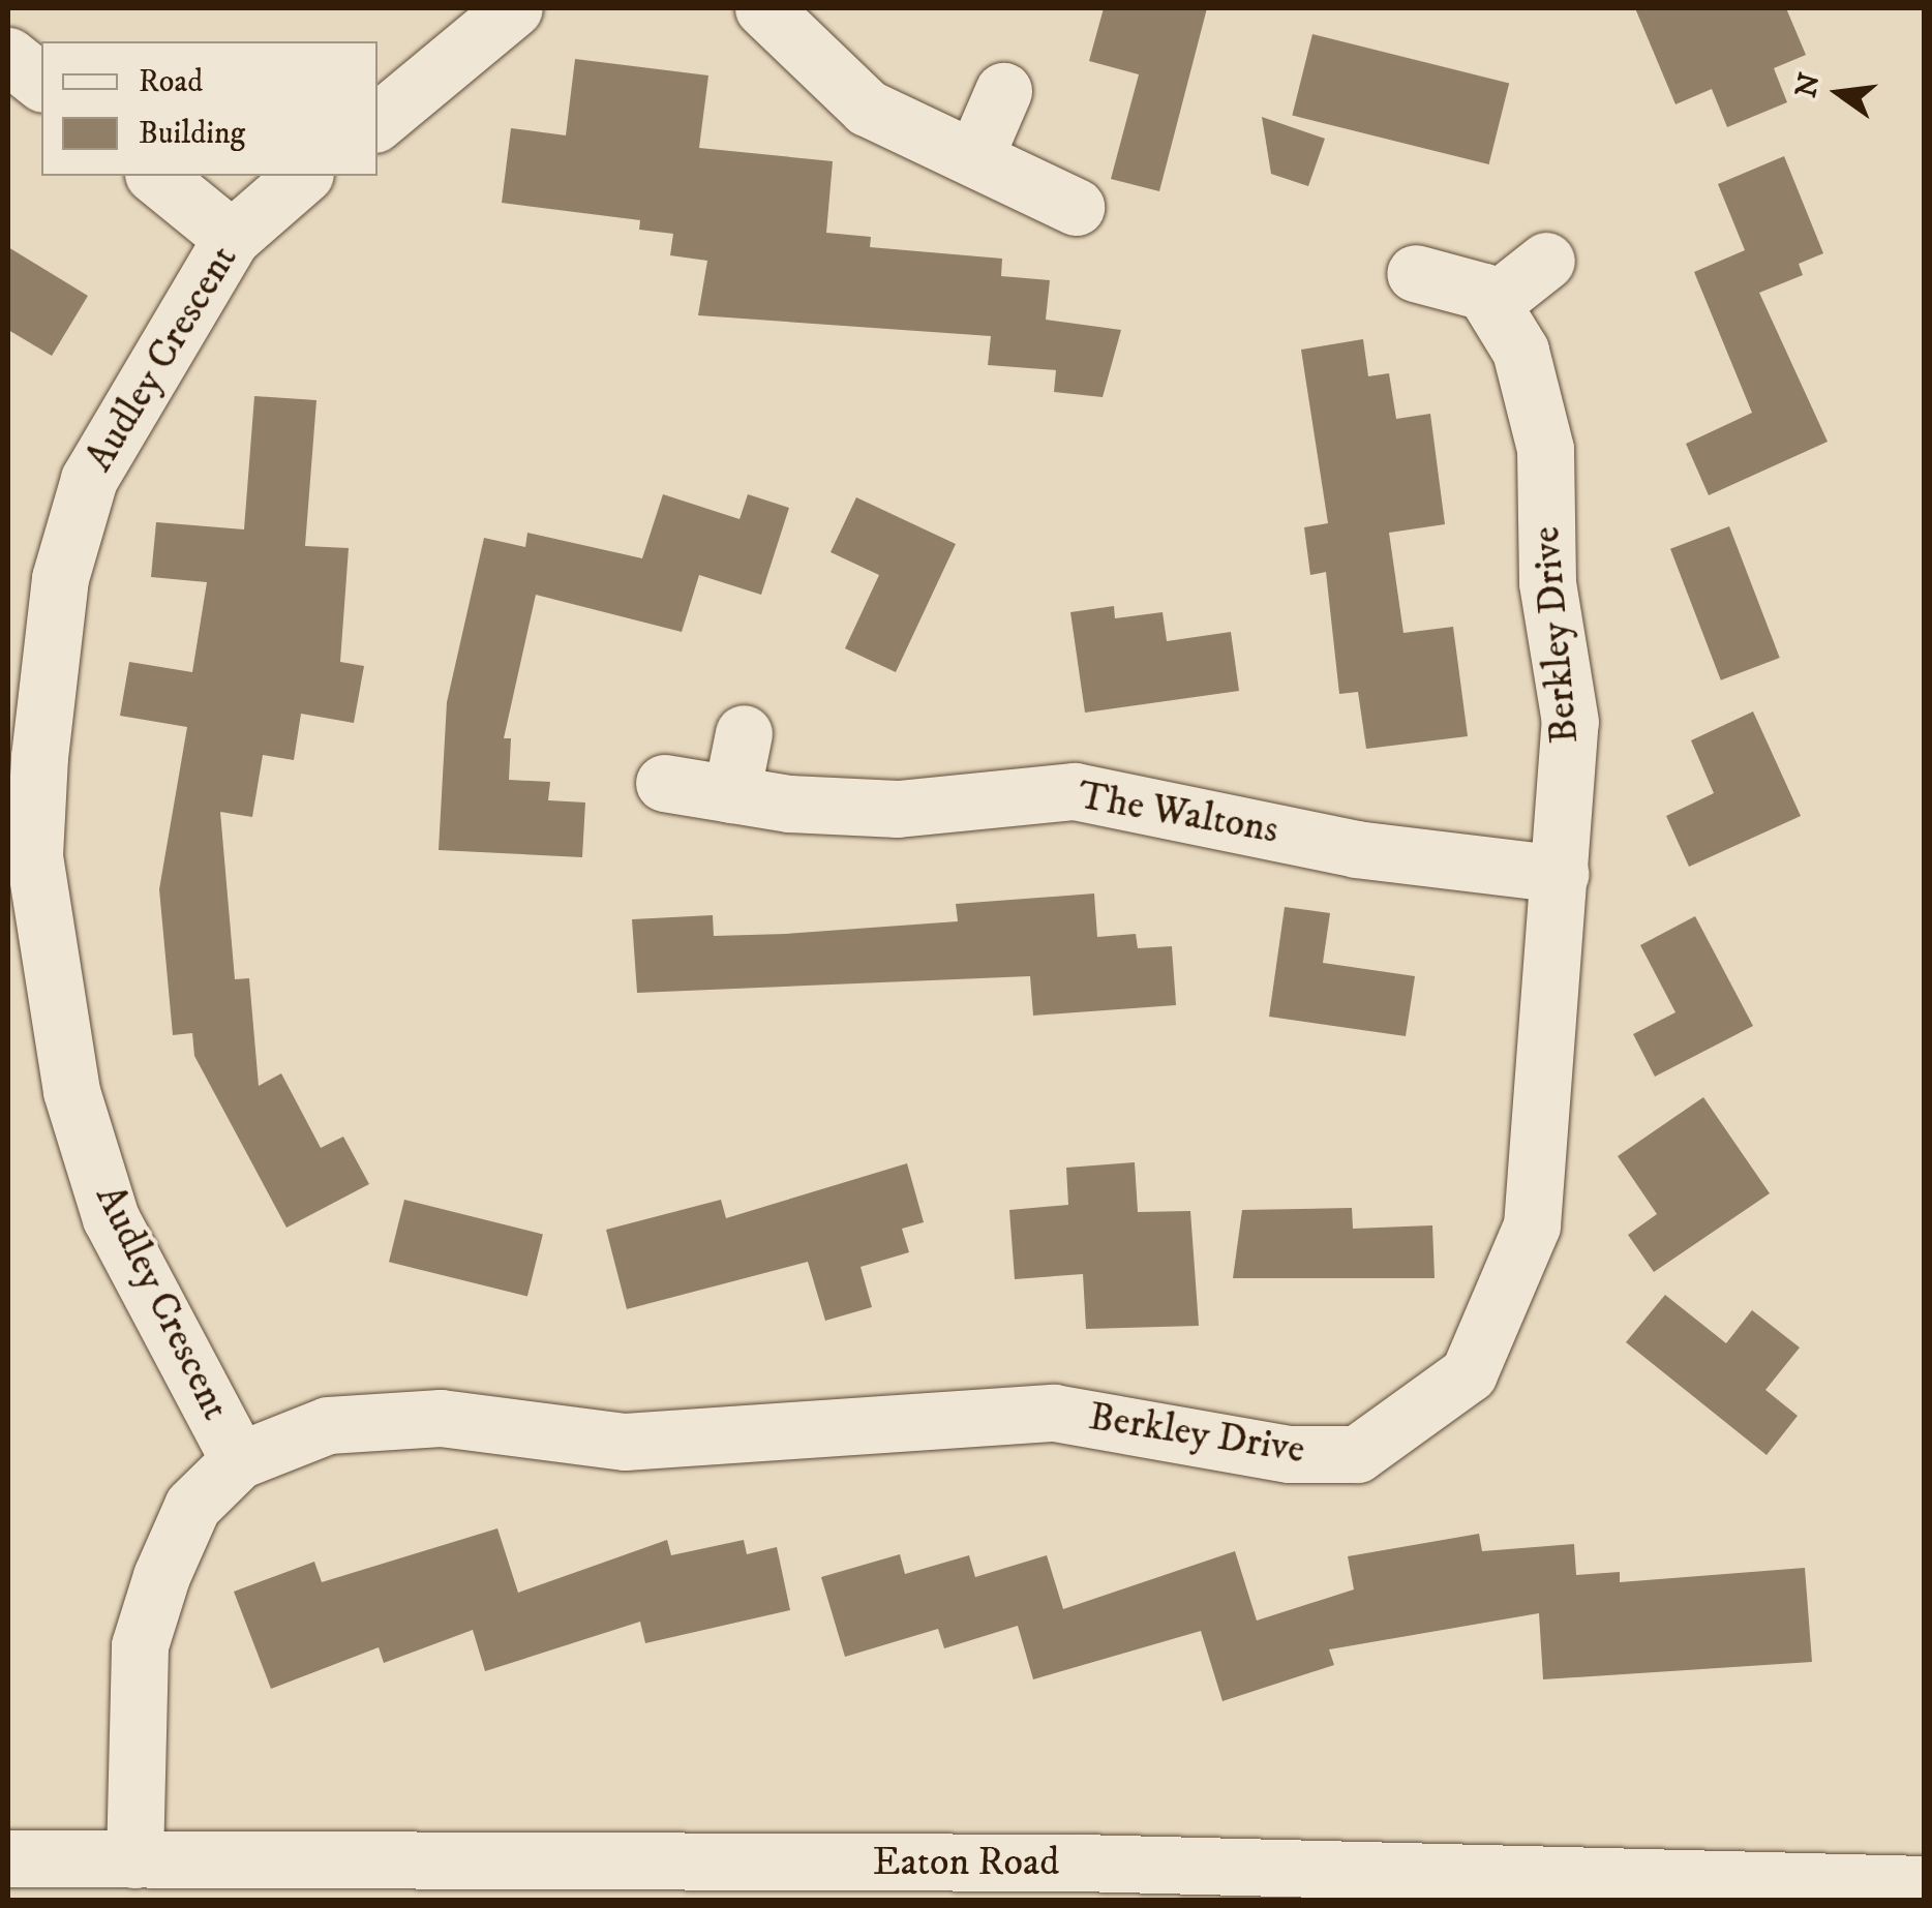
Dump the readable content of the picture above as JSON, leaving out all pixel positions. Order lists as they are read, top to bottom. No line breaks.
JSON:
{"streets":{"street":["Audley Crescent","Berkley Drive","The Waltons","Eaton Road"]},"crossings":[["Audley Crescent","Berkley Drive"],["Berkley Drive","The Waltons"],["Berkley Drive","Eaton Road"]],"legend":["Road","Building"],"north":"left"}
